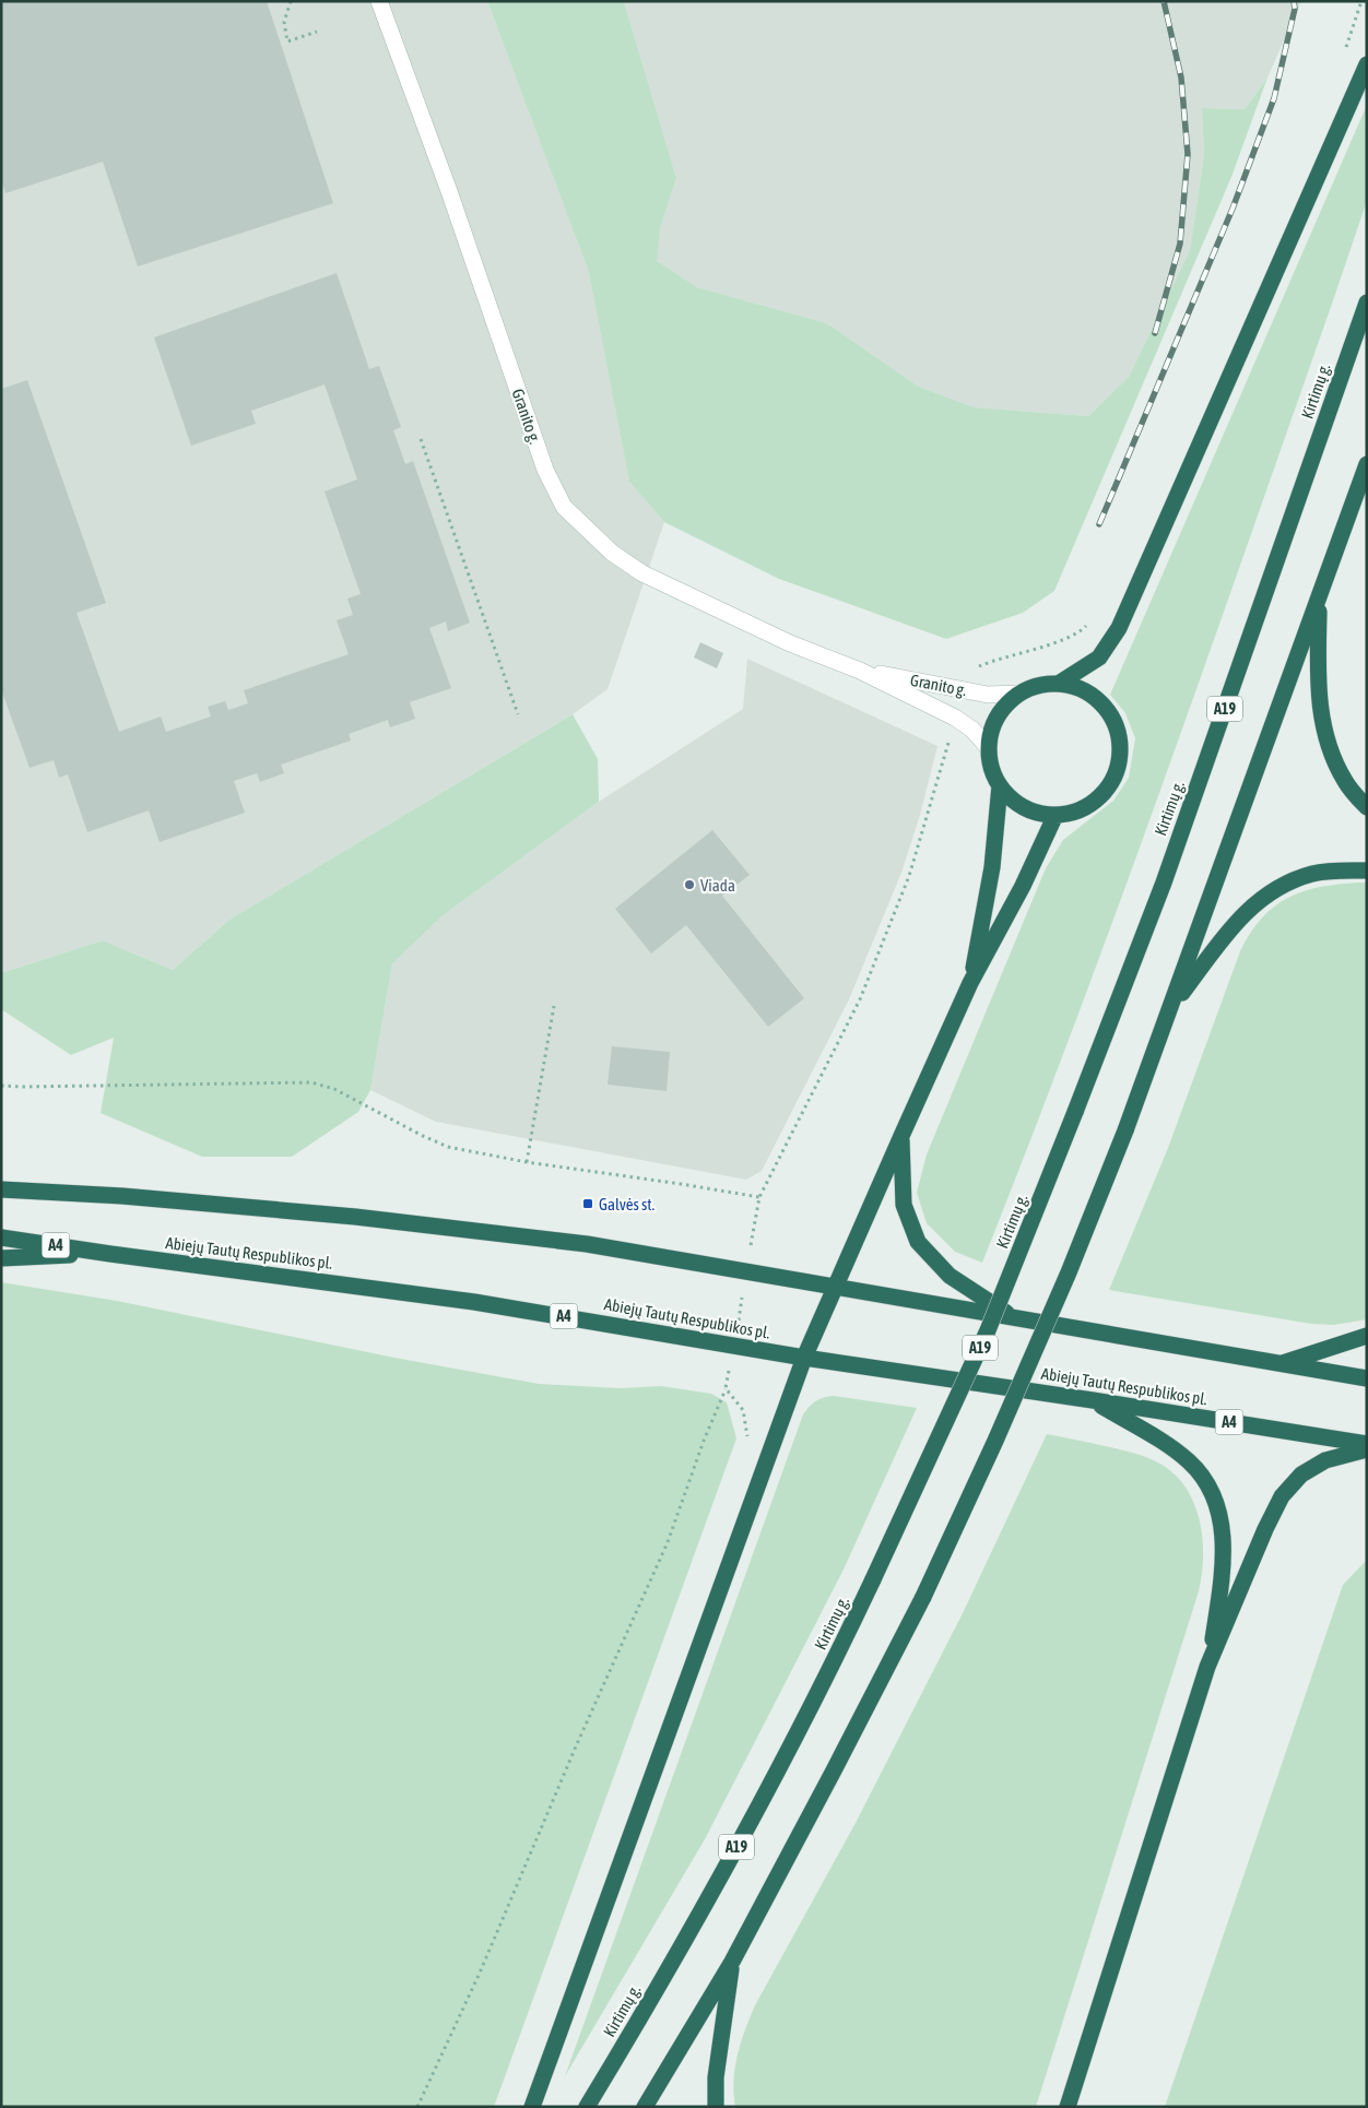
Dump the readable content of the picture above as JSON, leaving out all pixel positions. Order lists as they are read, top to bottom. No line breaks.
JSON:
{"streets":{"highway":["Kirtimų g.","A19","A4","Abiejų Tautų Respublikos pl."],"street":["Granito g."]},"places":{"other":["Viada"],"transit":["Galvės st."]}}
